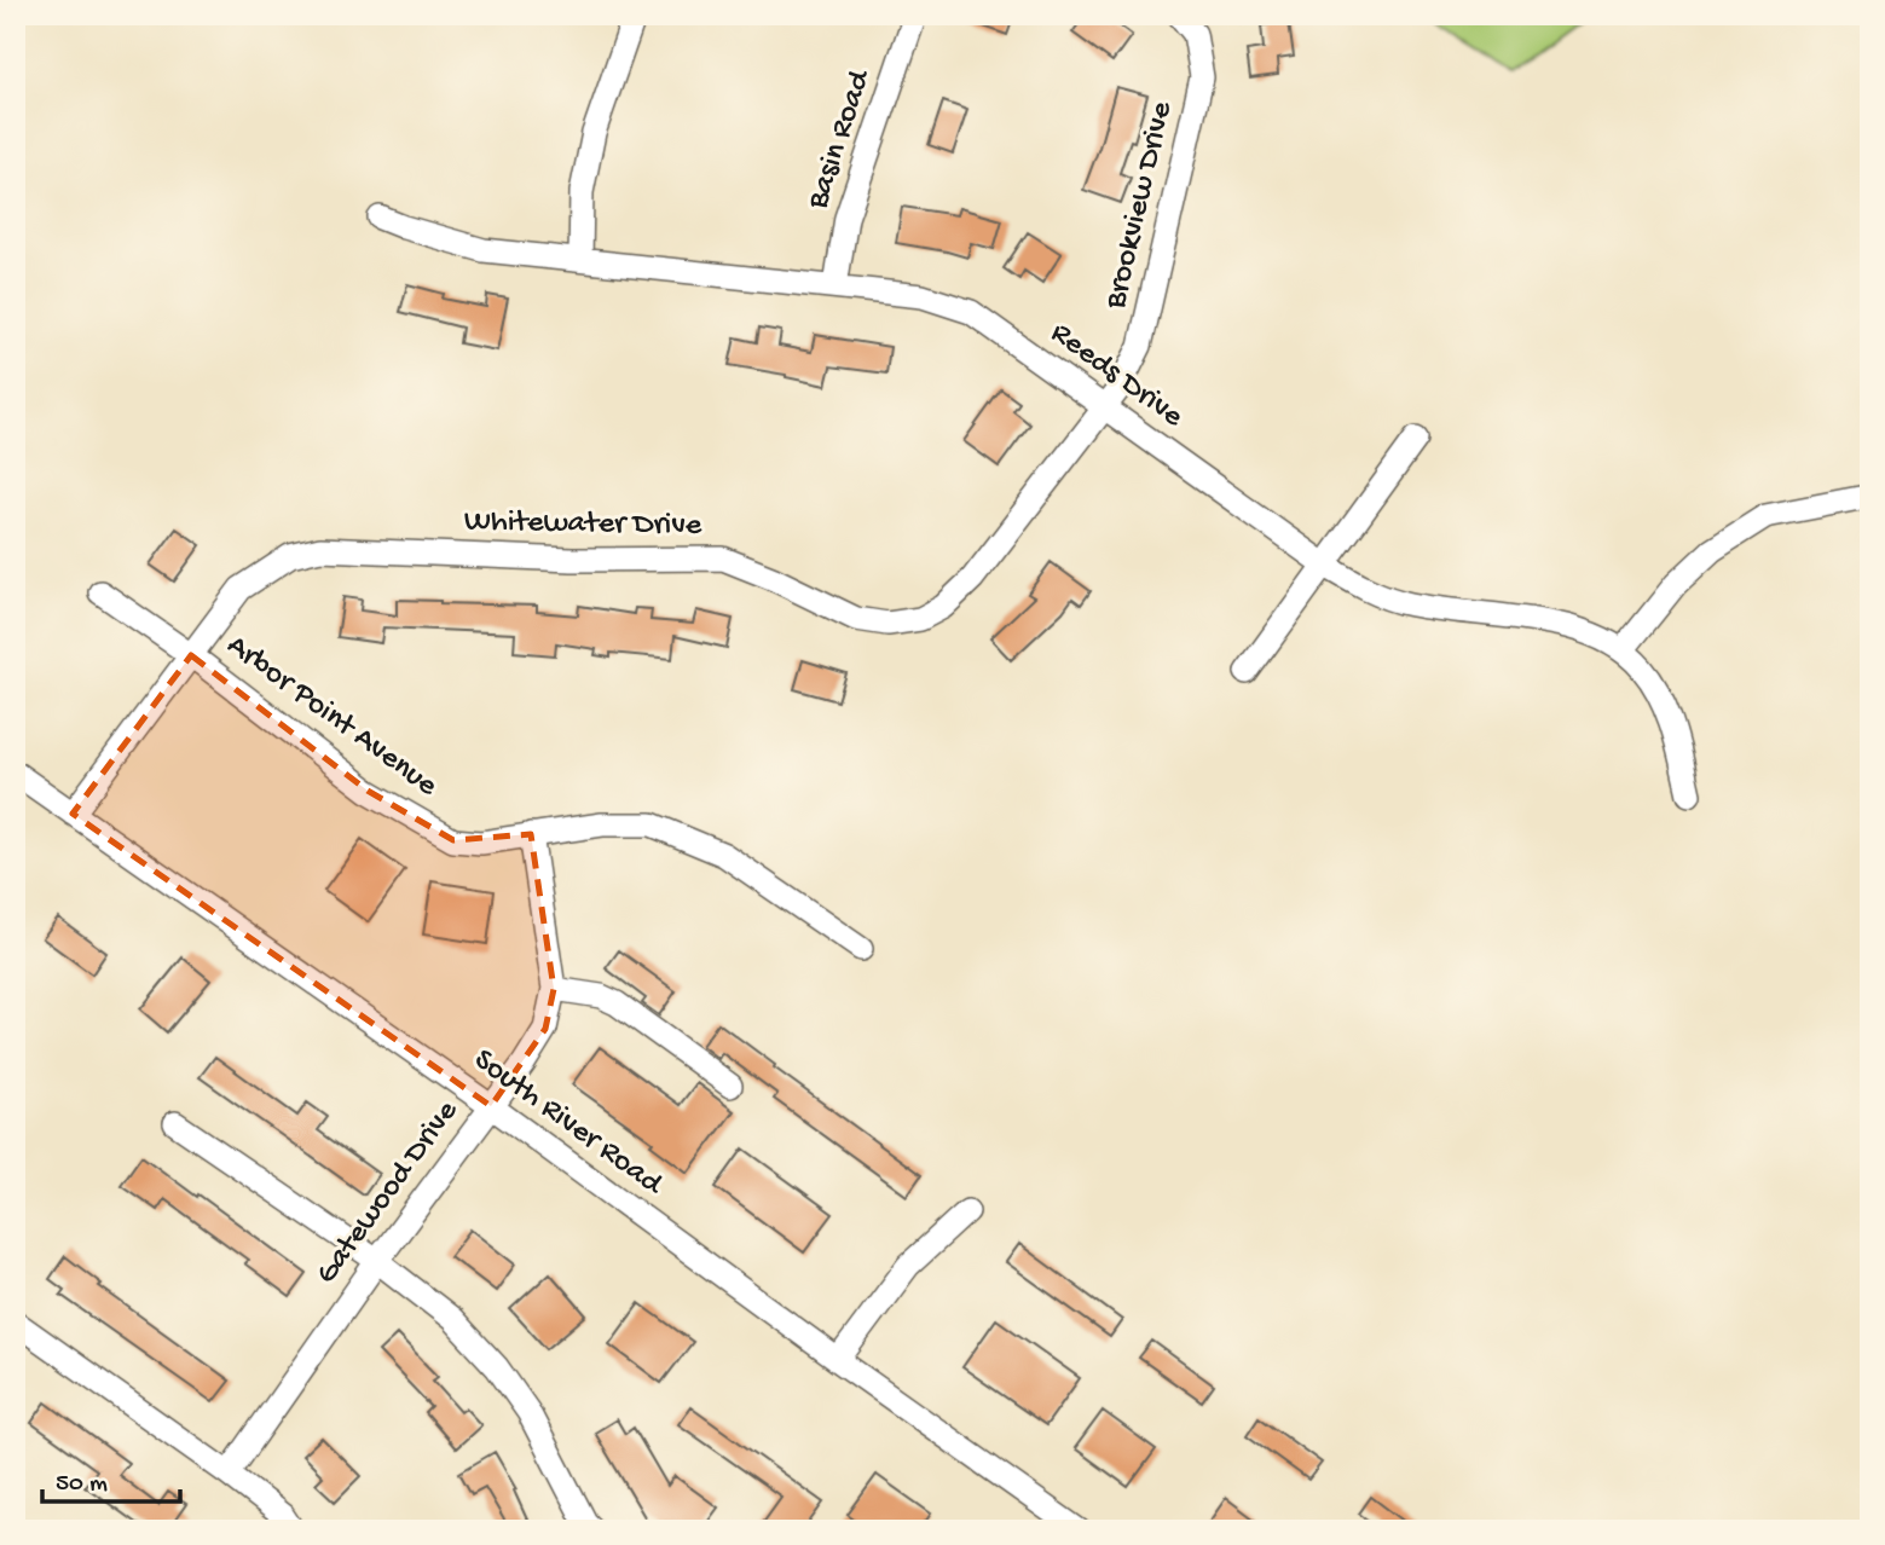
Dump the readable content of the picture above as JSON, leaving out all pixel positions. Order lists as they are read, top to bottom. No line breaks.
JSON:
{"streets":{"street":["Basin Road","Brookview Drive","Reeds Drive","Whitewater Drive","Arbor Point Avenue","South River Road","Gatewood Drive"]},"crossings":[["Basin Road","Reeds Drive"],["Brookview Drive","Reeds Drive"],["Brookview Drive","Whitewater Drive"],["Reeds Drive","Whitewater Drive"],["Whitewater Drive","Arbor Point Avenue"],["Whitewater Drive","South River Road"],["Arbor Point Avenue","Gatewood Drive"],["South River Road","Gatewood Drive"]],"scale_bar":"50 m"}
